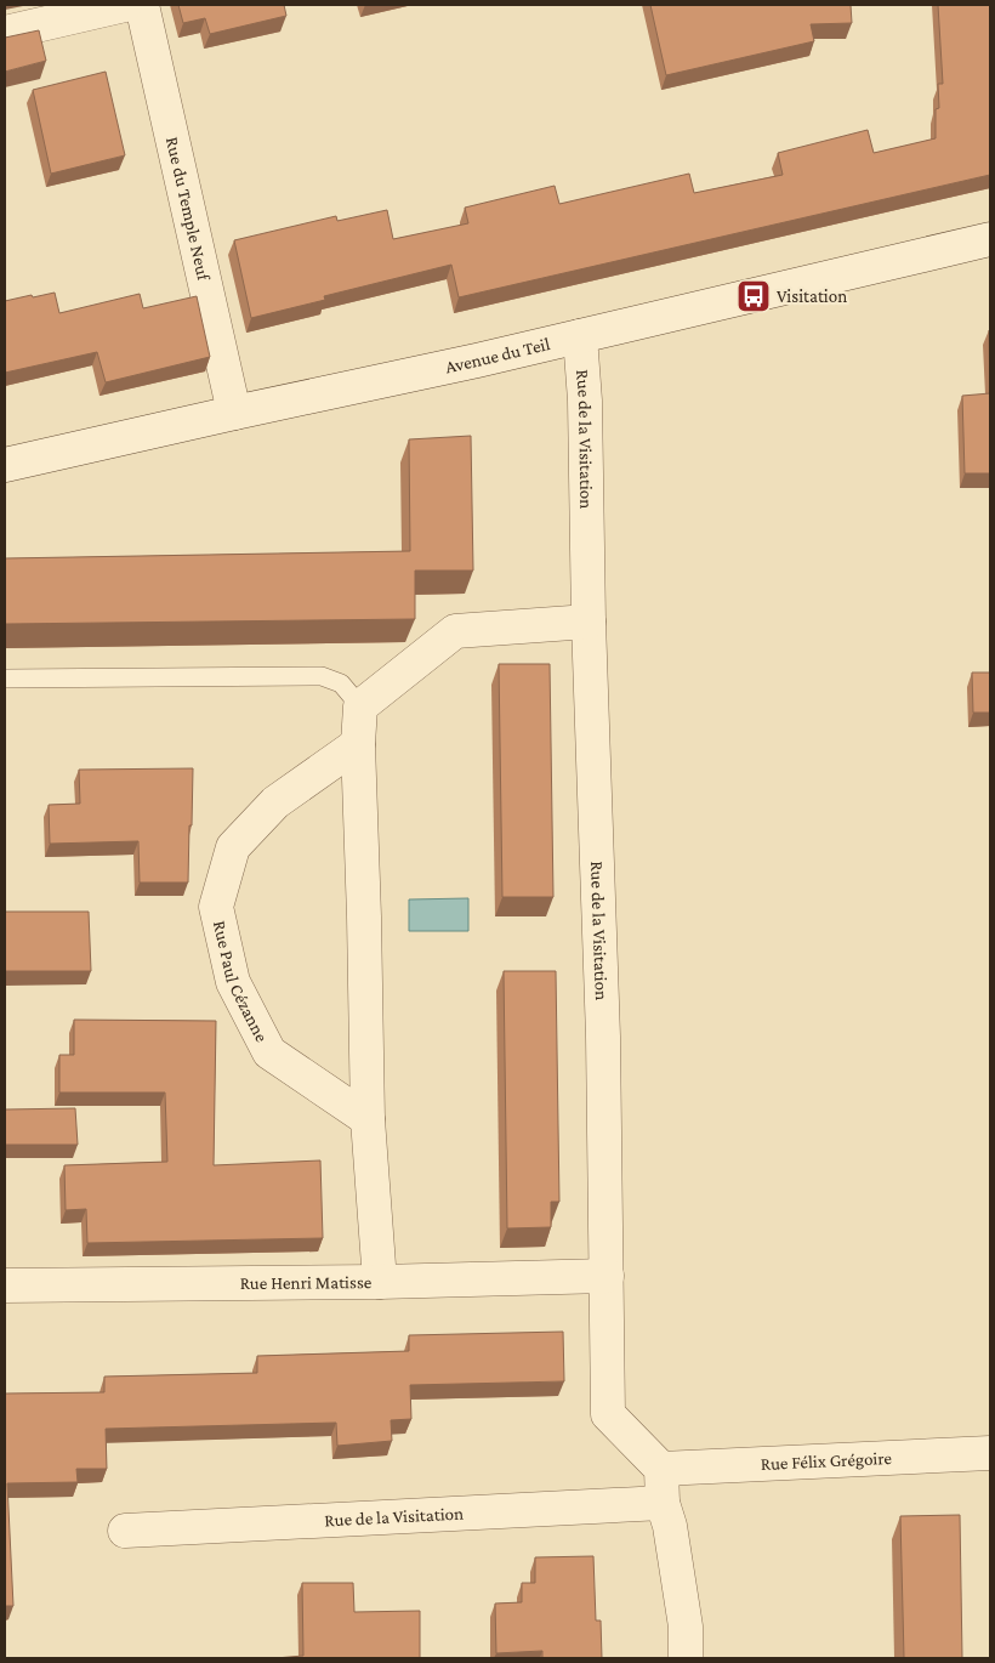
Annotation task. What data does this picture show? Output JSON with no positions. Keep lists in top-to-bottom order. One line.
{"streets":{"street":["Rue du Temple Neuf","Avenue du Teil","Rue de la Visitation","Rue Paul Cézanne","Rue Henri Matisse","Rue Félix Grégoire"]},"crossings":[["Rue du Temple Neuf","Avenue du Teil"],["Avenue du Teil","Rue de la Visitation"],["Rue de la Visitation","Rue Henri Matisse"],["Rue de la Visitation","Rue Félix Grégoire"]],"places":{"bus stop":["Visitation"]}}
